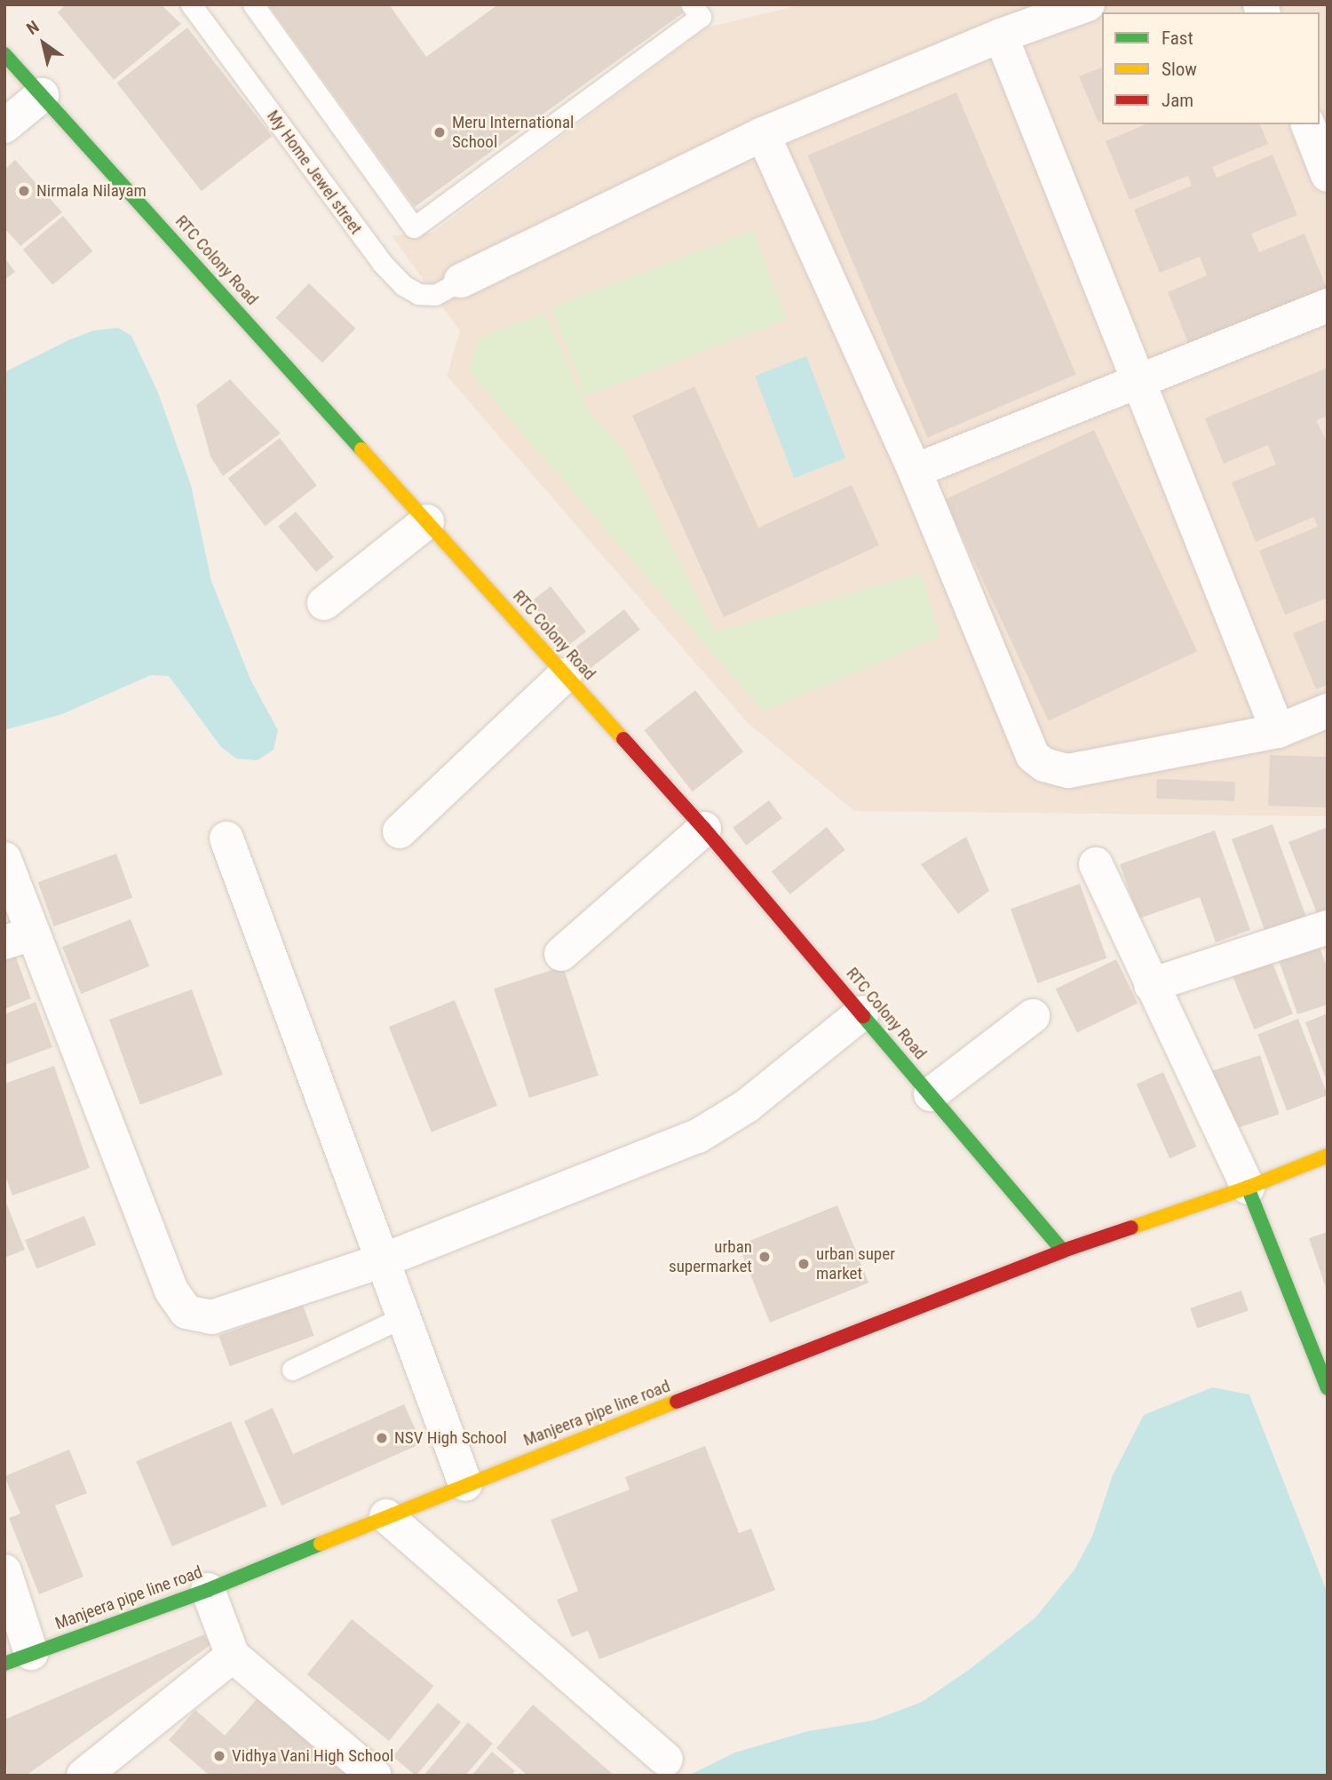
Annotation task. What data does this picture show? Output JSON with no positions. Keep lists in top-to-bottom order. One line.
{"streets":{"street":["RTC Colony Road","Manjeera pipe line road"],"lane":["My Home Jewel street"]},"crossings":[["RTC Colony Road","Manjeera pipe line road"]],"places":["Meru International School","Nirmala Nilayam","urban supermarket","urban super market","NSV High School","Vidhya Vani High School"],"legend":["Fast","Slow","Jam"],"north":"top left"}
